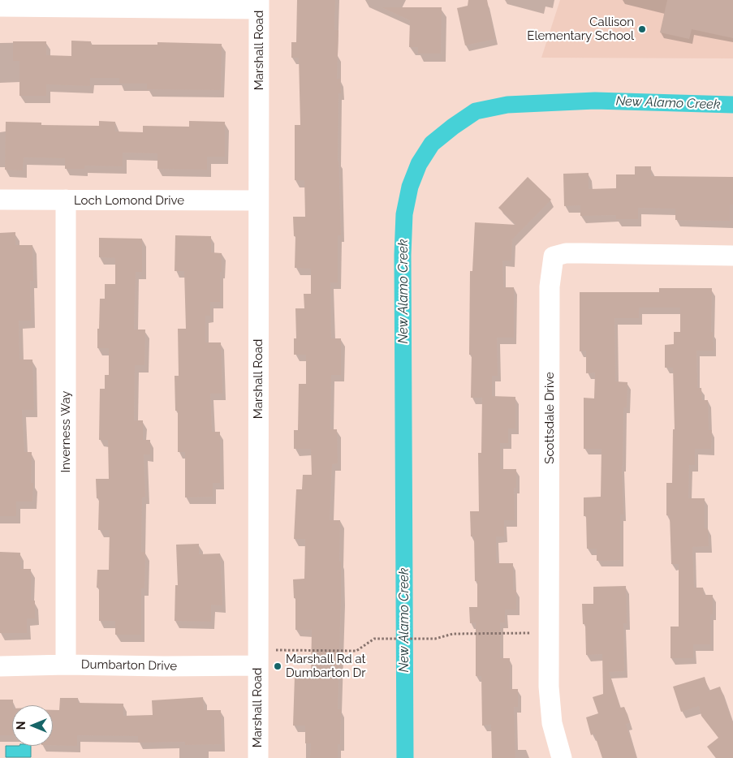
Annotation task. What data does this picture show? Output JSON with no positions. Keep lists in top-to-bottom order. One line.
{"streets":{"street":["Marshall Road","Loch Lomond Drive","Scottsdale Drive","Inverness Way","Dumbarton Drive"]},"crossings":[["Marshall Road","Loch Lomond Drive"],["Marshall Road","Dumbarton Drive"],["Loch Lomond Drive","Inverness Way"],["Inverness Way","Dumbarton Drive"]],"water":["New Alamo Creek"],"places":["Callison Elementary School","Marshall Rd at Dumbarton Dr"],"north":"left"}
